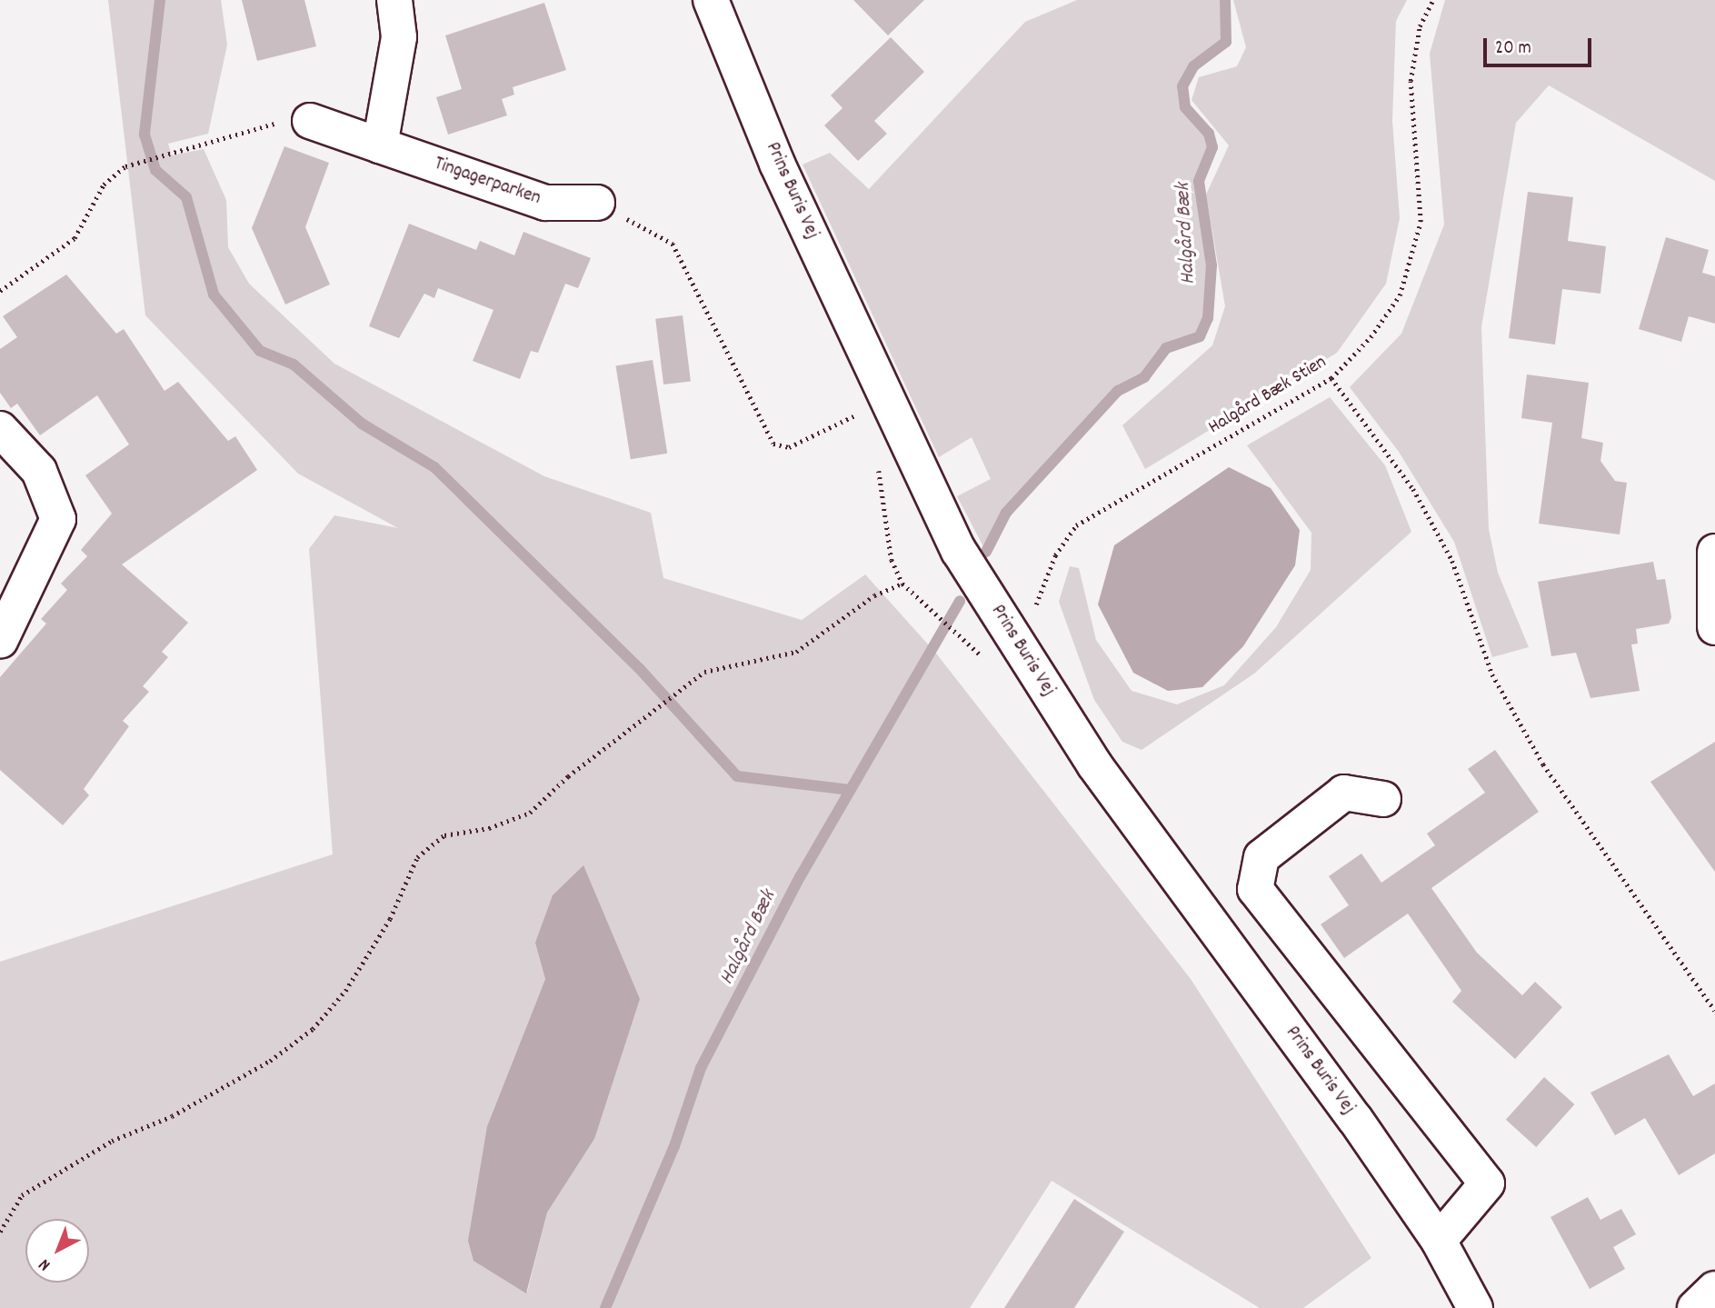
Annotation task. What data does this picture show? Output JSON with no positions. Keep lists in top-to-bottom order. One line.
{"streets":{"street":["Tingagerparken","Prins Buris Vej"],"path":["Halgård Bæk Stien"]},"crossings":[["Prins Buris Vej","Halgård Bæk Stien"]],"water":["Halgård Bæk"],"scale_bar":"20 m","north":"bottom left"}
